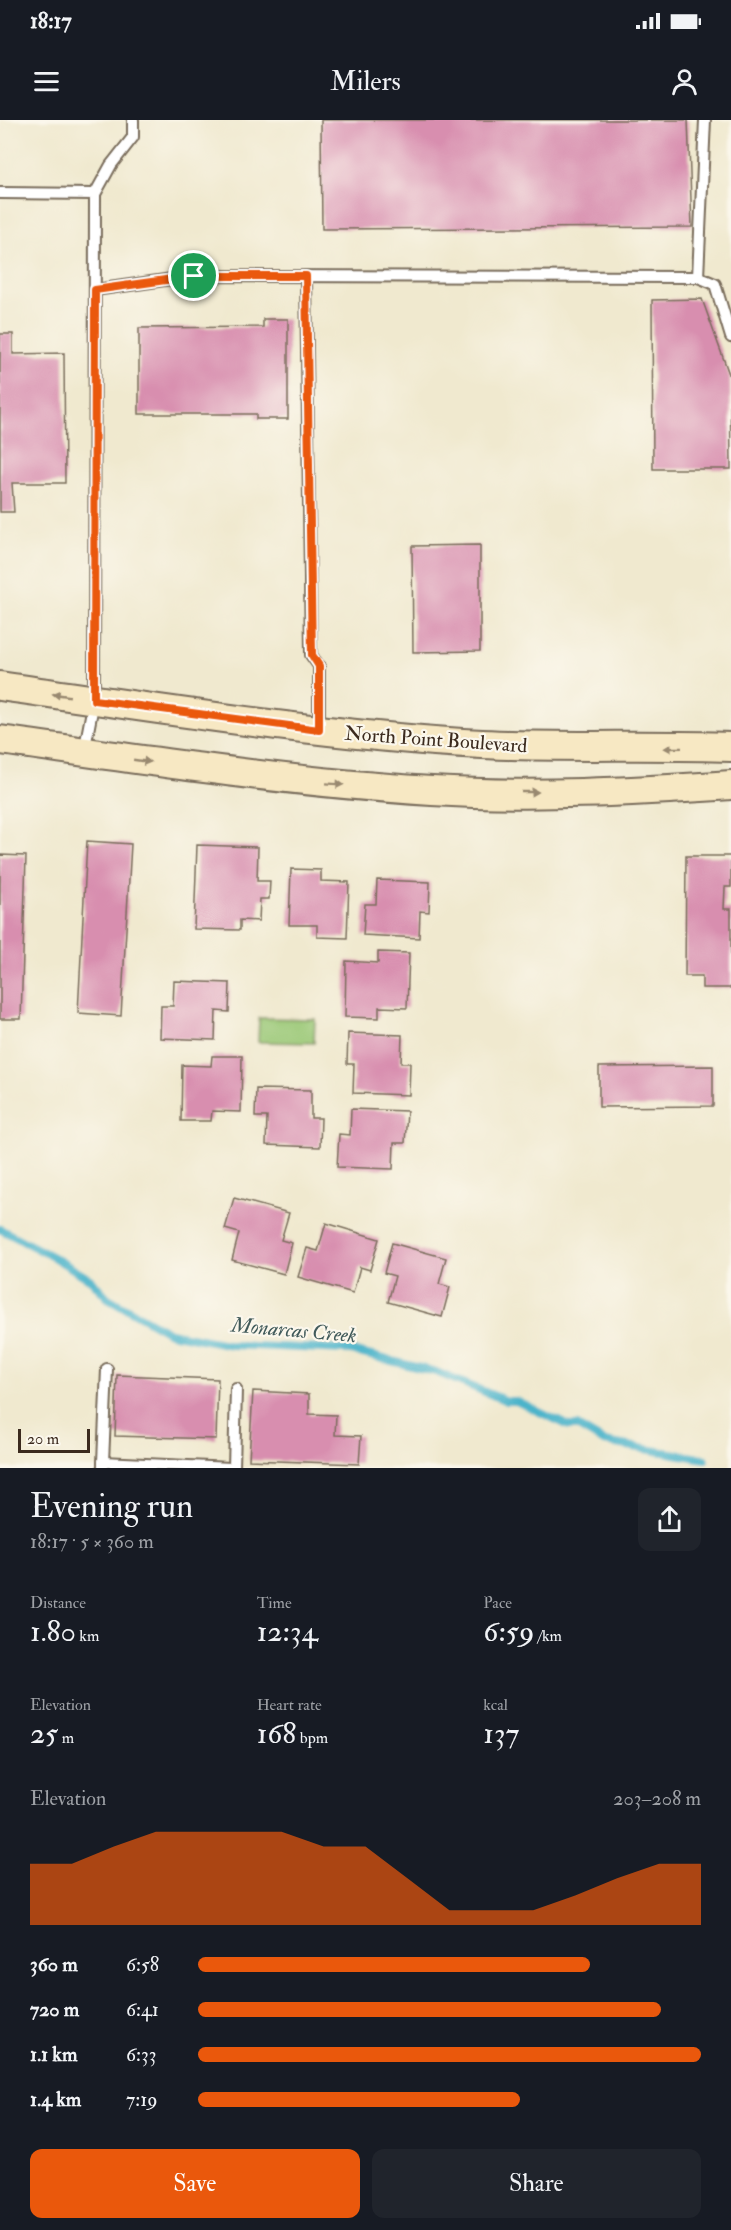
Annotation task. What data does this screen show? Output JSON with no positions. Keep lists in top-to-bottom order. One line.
{"streets":{"main road":["North Point Boulevard"]},"water":["Monarcas Creek"],"scale_bar":"20 m","page":{"status":"18:17","header":"Milers","scale":"20 m","heading":["Evening run","18:17 · 5 × 360 m"],"stats":[["Distance","1.80 km"],["Time","12:34"],["Pace","6:59 /km"],["Elevation","25 m"],["Heart rate","168 bpm"],["kcal","137"]],"chart":["Elevation","203–208 m"],"list":[{"name":"360 m","note":"6:58"},{"name":"720 m","note":"6:41"},{"name":"1.1 km","note":"6:33"},{"name":"1.4 km","note":"7:19"}],"buttons":["Save","Share"]}}
